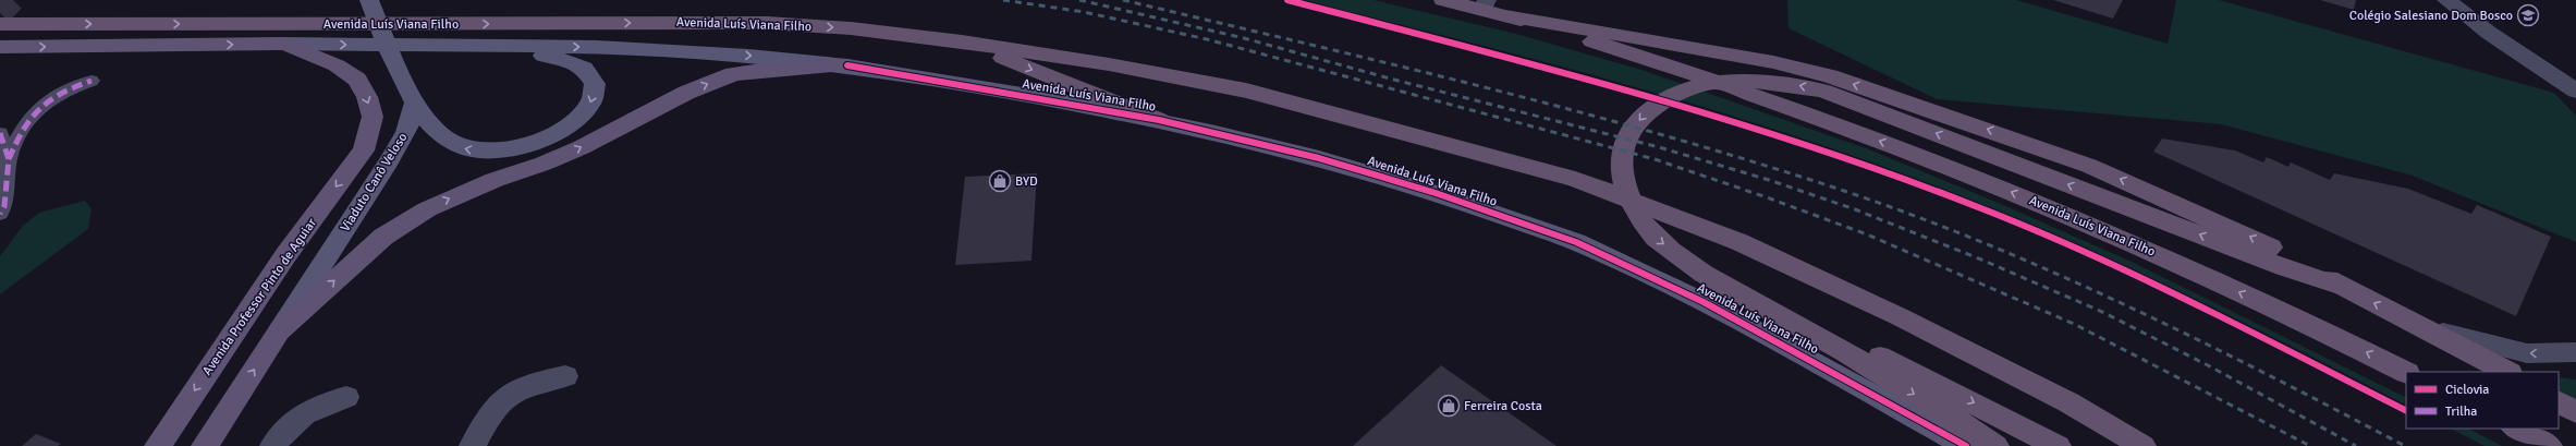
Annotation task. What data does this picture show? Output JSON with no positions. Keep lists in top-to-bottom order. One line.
{"streets":{"highway":["Avenida Luís Viana Filho"],"main road":["Viaduto Canô Veloso","Avenida Professor Pinto de Aguiar"]},"crossings":[["Avenida Luís Viana Filho","Avenida Professor Pinto de Aguiar"]],"one_way":["Avenida Professor Pinto de Aguiar"],"places":{"school or university":["Colégio Salesiano Dom Bosco"],"shop":["BYD","Ferreira Costa"]},"legend":["Ciclovia","Trilha"]}
